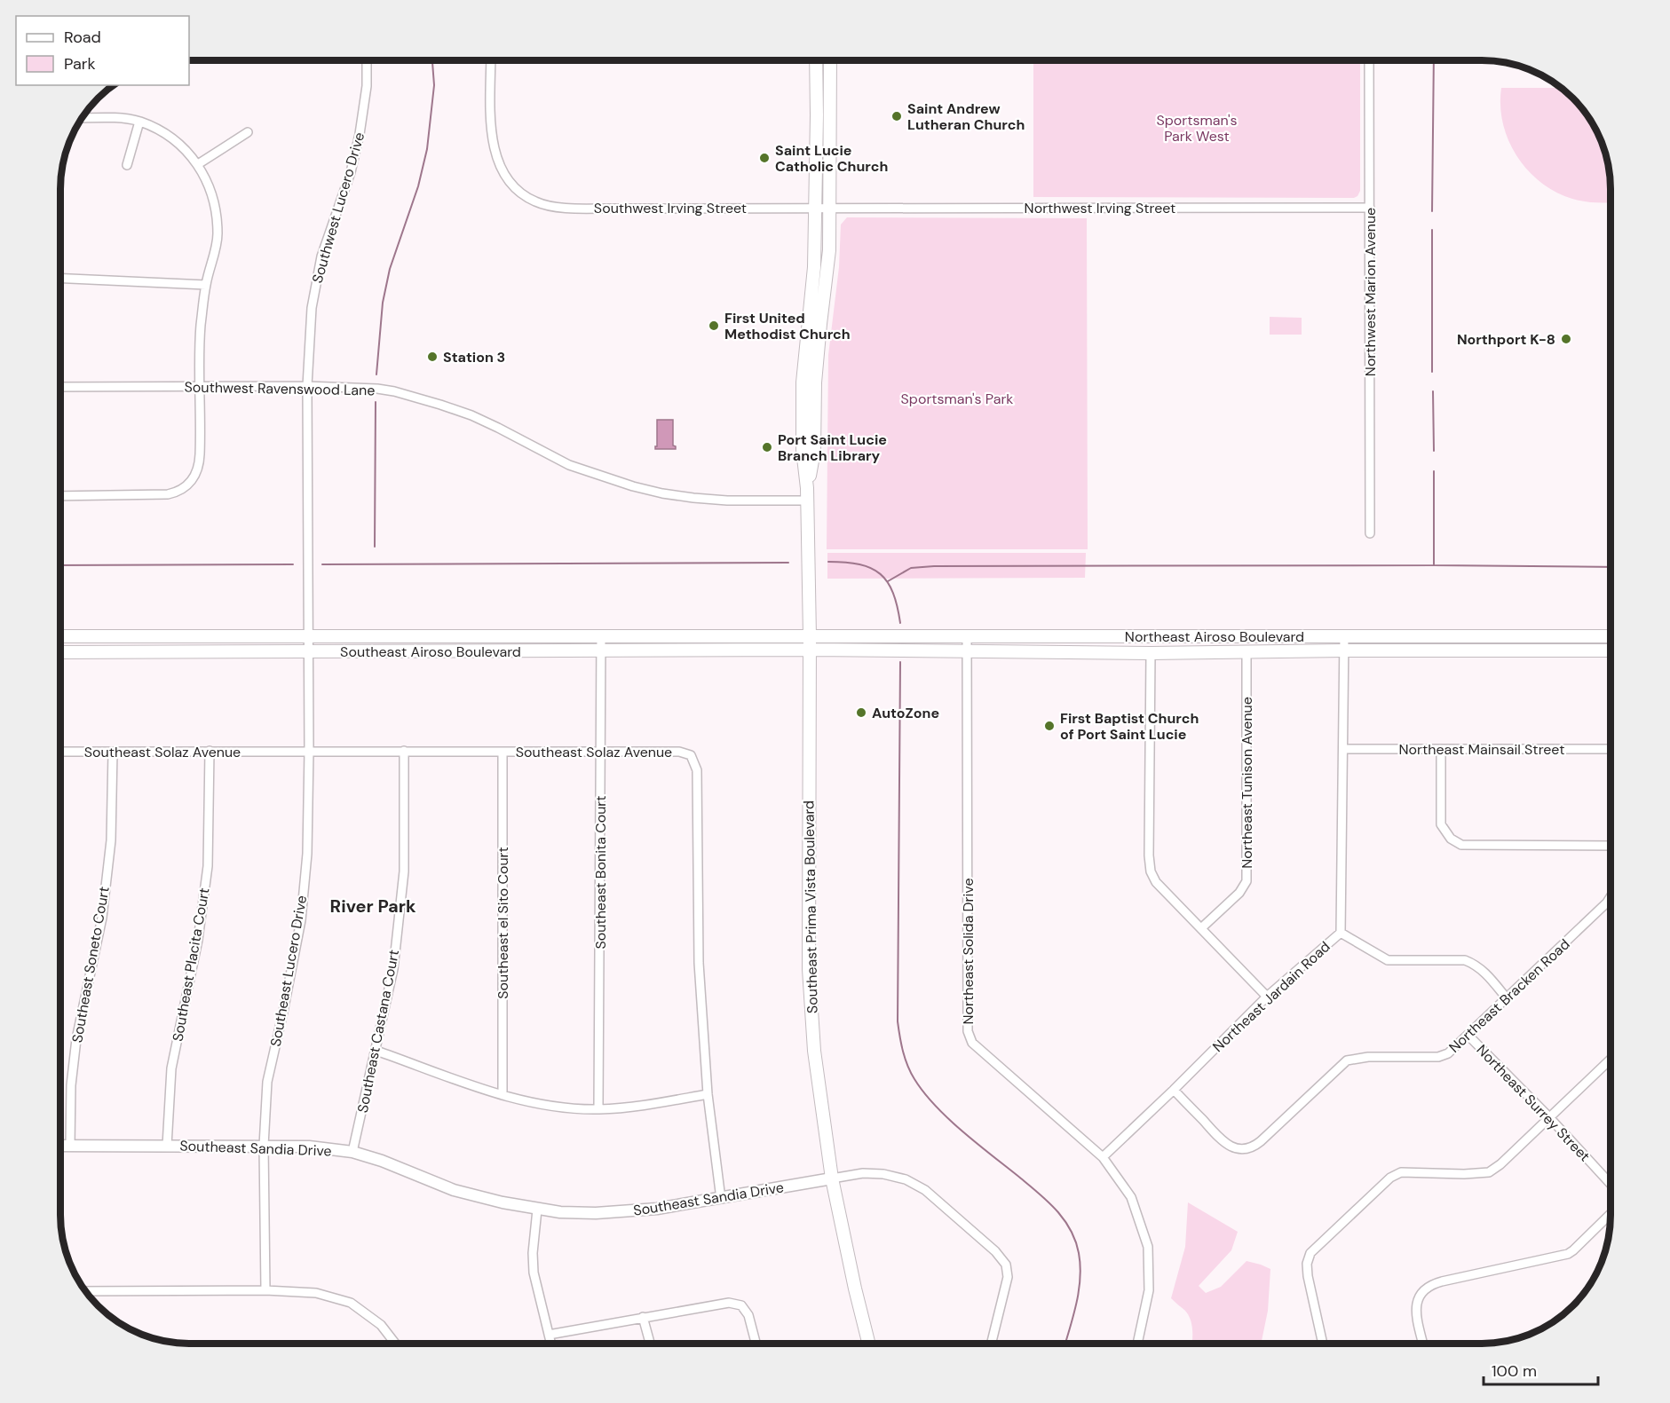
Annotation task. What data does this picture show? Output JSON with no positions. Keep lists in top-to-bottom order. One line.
{"streets":{"main road":["Northeast Airoso Boulevard","Southeast Airoso Boulevard","Southeast Prima Vista Boulevard"],"street":["Southwest Lucero Drive","Southwest Irving Street","Northwest Irving Street","Northwest Marion Avenue","Southwest Ravenswood Lane","Northeast Mainsail Street","Southeast Solaz Avenue","Northeast Tunison Avenue","Southeast Bonita Court","Southeast el Sito Court","Northeast Solida Drive","Southeast Soneto Court","Southeast Placita Court","Southeast Lucero Drive","Northeast Bracken Road","Northeast Jardain Road","Southeast Castana Court","Northeast Surrey Street","Southeast Sandia Drive"]},"crossings":[["Southwest Lucero Drive","Southwest Ravenswood Lane"],["Southwest Lucero Drive","Southeast Airoso Boulevard"],["Southwest Lucero Drive","Southeast Lucero Drive"],["Southwest Irving Street","Northwest Irving Street"],["Northwest Irving Street","Northwest Marion Avenue"],["Southwest Ravenswood Lane","Southeast Prima Vista Boulevard"],["Northeast Airoso Boulevard","Southeast Airoso Boulevard"],["Northeast Airoso Boulevard","Northeast Tunison Avenue"],["Northeast Airoso Boulevard","Southeast Prima Vista Boulevard"],["Northeast Airoso Boulevard","Northeast Solida Drive"],["Northeast Airoso Boulevard","Northeast Jardain Road"],["Southeast Airoso Boulevard","Southeast Bonita Court"],["Southeast Airoso Boulevard","Southeast Prima Vista Boulevard"],["Southeast Airoso Boulevard","Southeast Lucero Drive"],["Northeast Mainsail Street","Northeast Jardain Road"],["Southeast Solaz Avenue","Southeast Bonita Court"],["Southeast Solaz Avenue","Southeast el Sito Court"],["Southeast Solaz Avenue","Southeast Soneto Court"],["Southeast Solaz Avenue","Southeast Placita Court"],["Southeast Solaz Avenue","Southeast Lucero Drive"],["Southeast Solaz Avenue","Southeast Castana Court"],["Southeast Solaz Avenue","Southeast Sandia Drive"],["Southeast Prima Vista Boulevard","Southeast Sandia Drive"],["Northeast Solida Drive","Northeast Jardain Road"],["Southeast Soneto Court","Southeast Sandia Drive"],["Southeast Placita Court","Southeast Sandia Drive"],["Southeast Lucero Drive","Southeast Sandia Drive"],["Northeast Bracken Road","Northeast Jardain Road"],["Northeast Bracken Road","Northeast Surrey Street"],["Southeast Castana Court","Southeast Sandia Drive"]],"districts":["River Park"],"parks":["Sportsman's Park West","Sportsman's Park"],"places":["Saint Andrew Lutheran Church","Saint Lucie Catholic Church","First United Methodist Church","Northport K-8","Station 3","Port Saint Lucie Branch Library","AutoZone","First Baptist Church of Port Saint Lucie"],"legend":["Road","Park"],"scale_bar":"100 m"}
